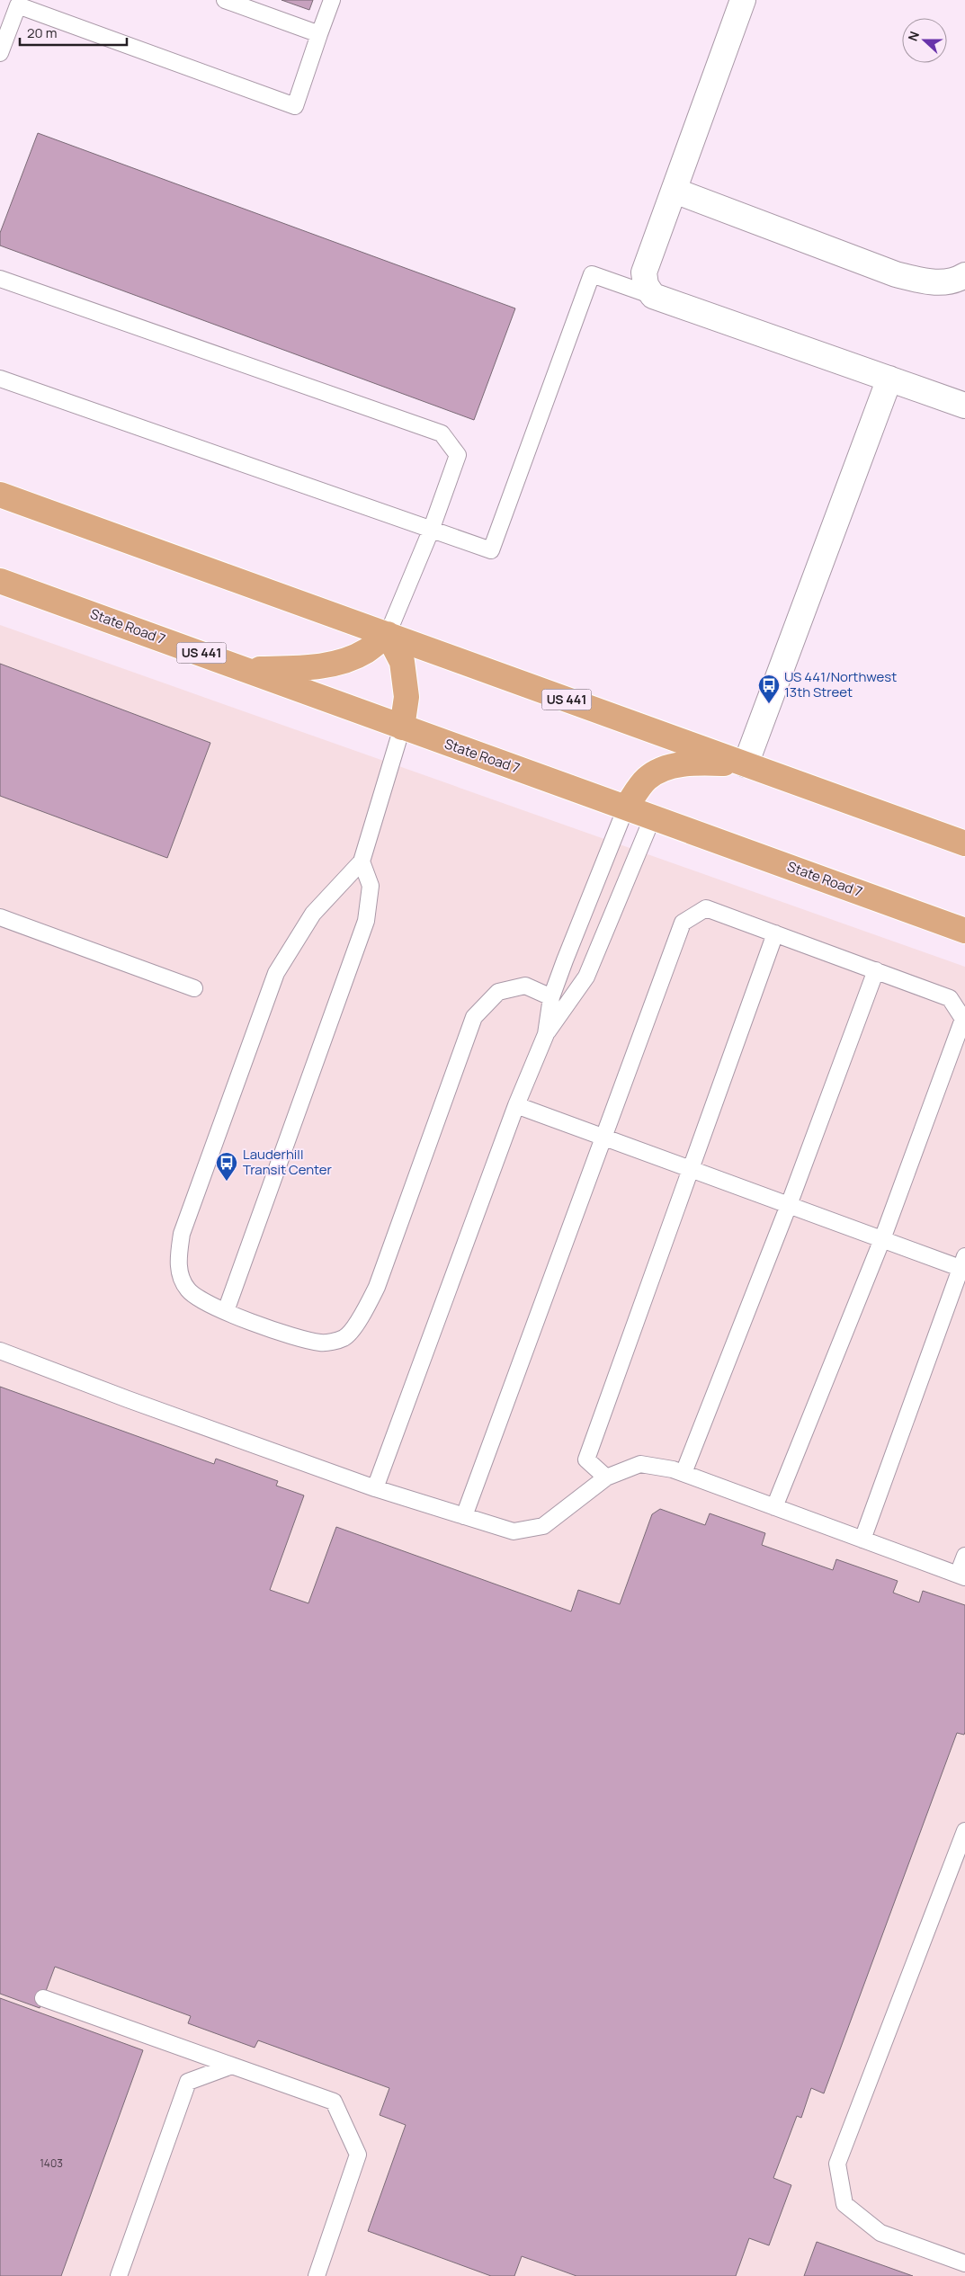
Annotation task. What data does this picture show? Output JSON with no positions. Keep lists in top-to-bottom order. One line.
{"streets":{"main road":["State Road 7","US 441"]},"places":{"bus stop":["US 441/Northwest 13th Street","Lauderhill Transit Center"]},"house_numbers":["1403"],"scale_bar":"20 m","north":"left"}
